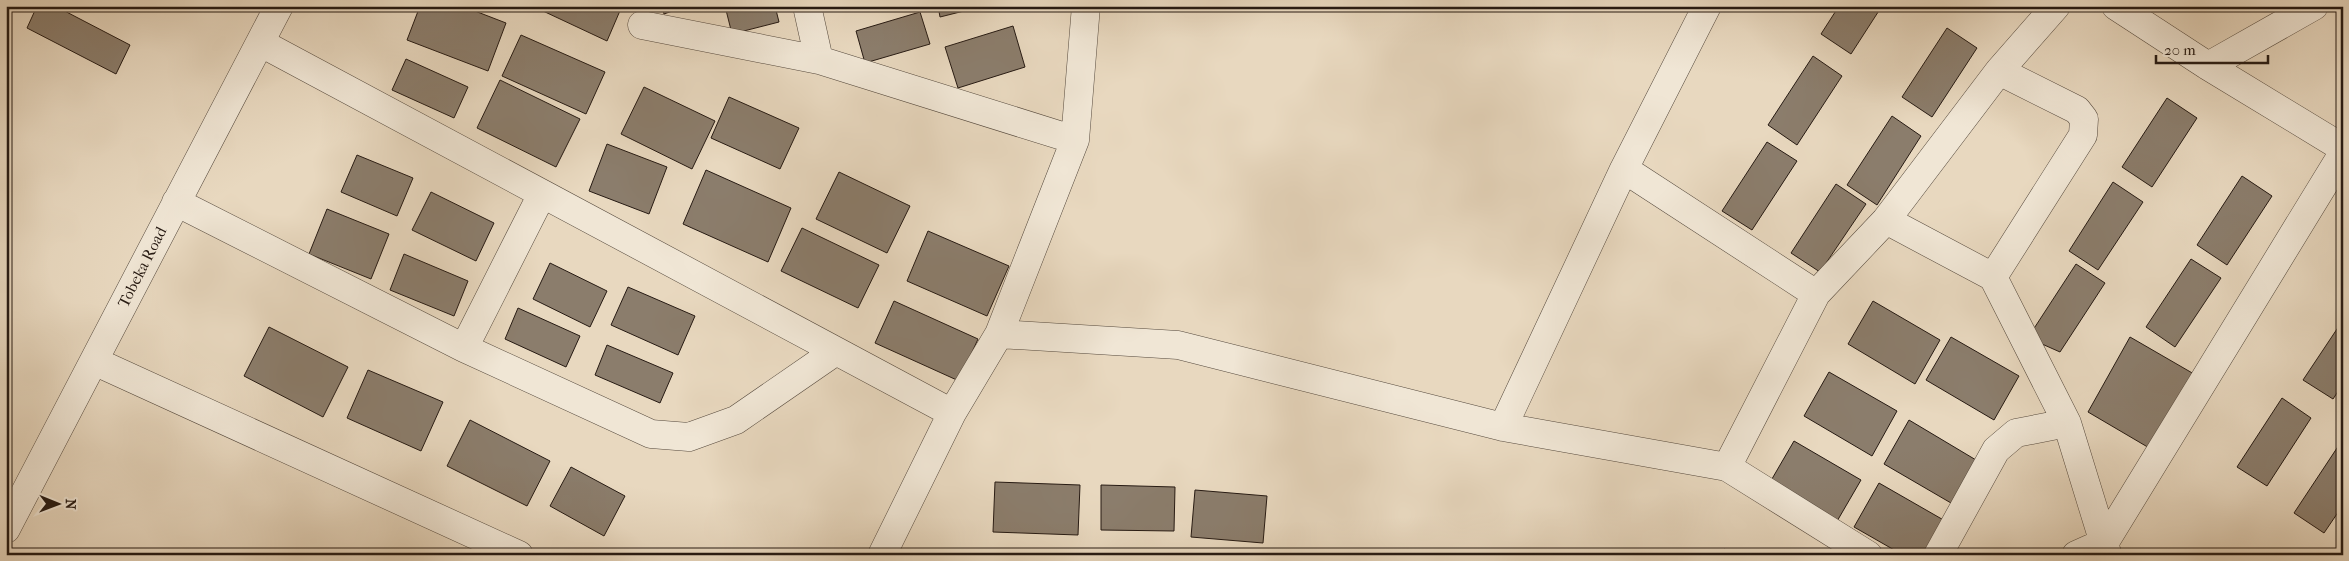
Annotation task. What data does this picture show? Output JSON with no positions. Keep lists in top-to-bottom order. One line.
{"streets":{"street":["Tobeka Road"]},"scale_bar":"20 m","north":"right"}
